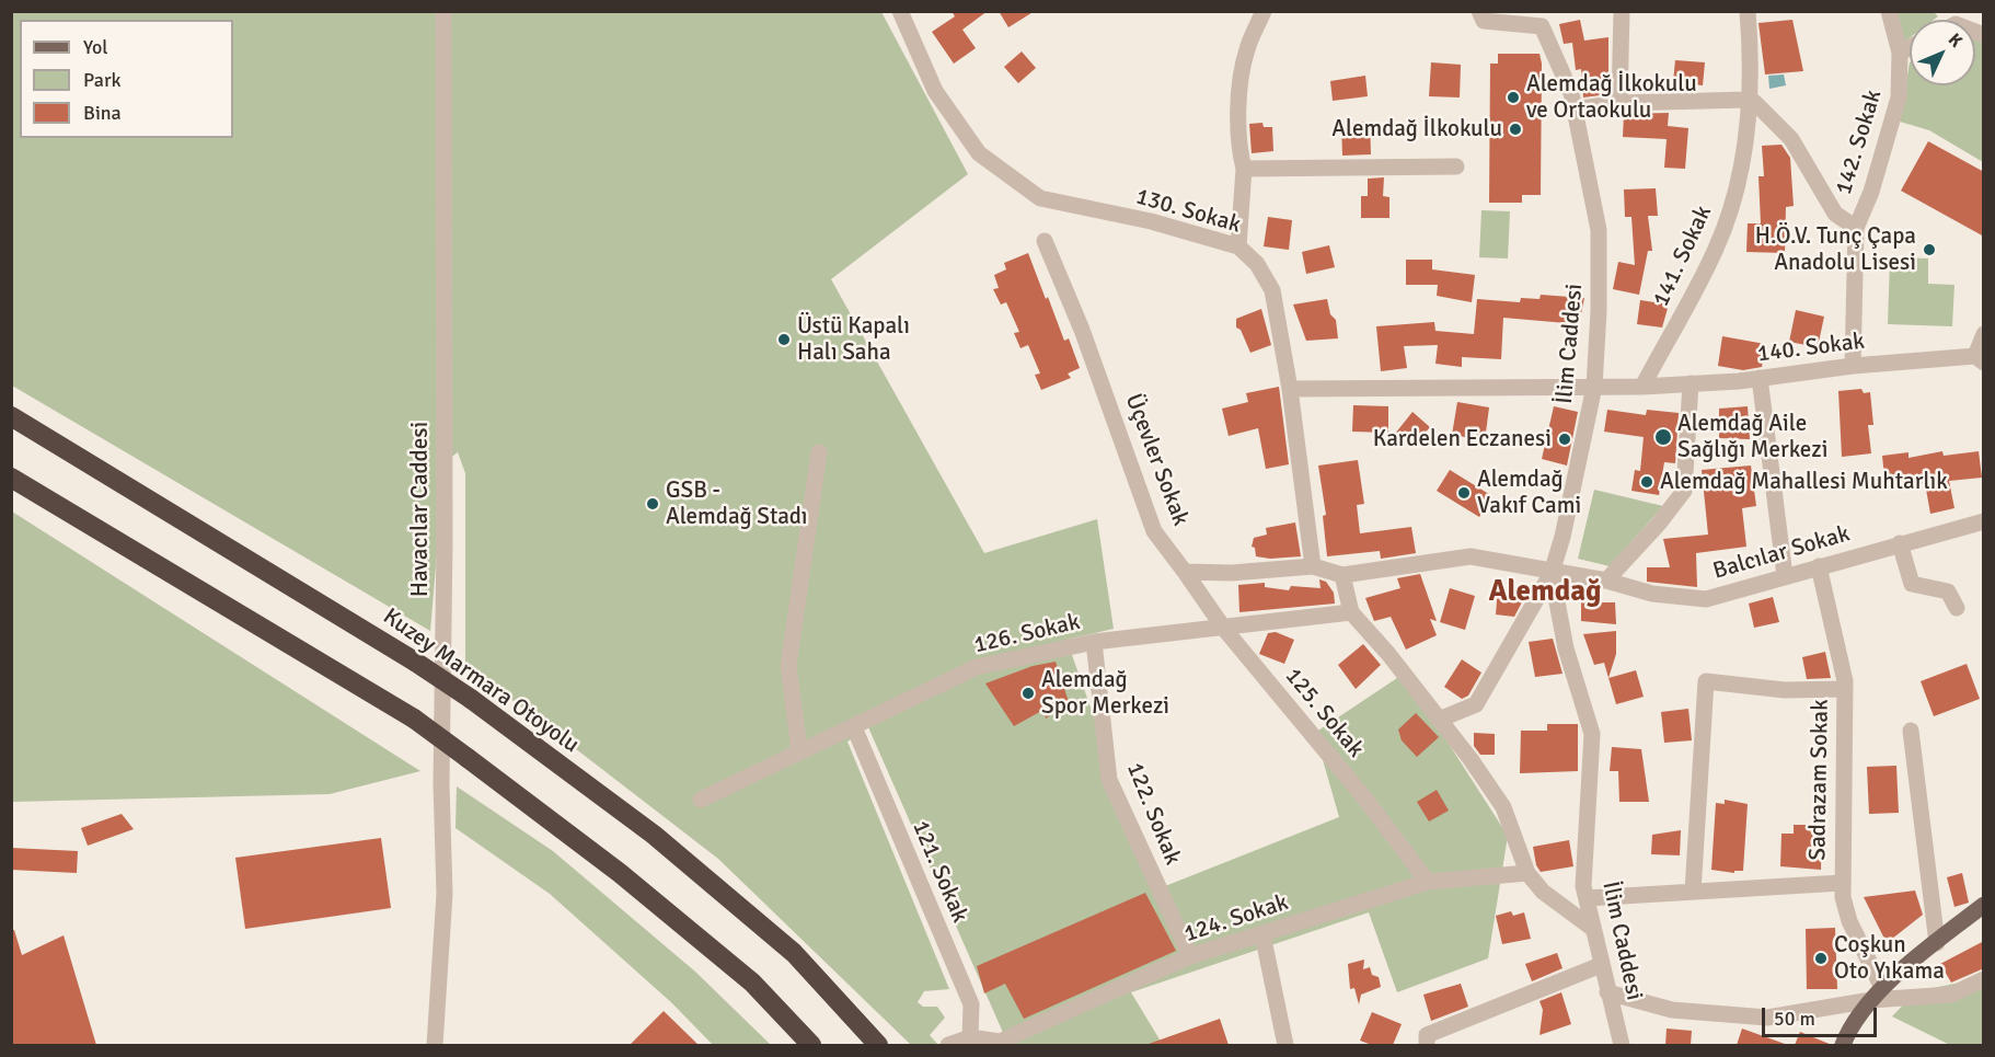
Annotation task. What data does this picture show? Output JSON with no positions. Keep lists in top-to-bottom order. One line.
{"streets":{"highway":["Kuzey Marmara Otoyolu"],"street":["142. Sokak","130. Sokak","141. Sokak","İlim Caddesi","140. Sokak","Üçevler Sokak","Havacılar Caddesi","Balcılar Sokak","126. Sokak","125. Sokak","Sadrazam Sokak","122. Sokak","121. Sokak","124. Sokak"]},"crossings":[["142. Sokak","140. Sokak"],["141. Sokak","140. Sokak"],["İlim Caddesi","Balcılar Sokak"],["Üçevler Sokak","125. Sokak"],["Balcılar Sokak","Sadrazam Sokak"],["126. Sokak","125. Sokak"],["126. Sokak","122. Sokak"],["126. Sokak","121. Sokak"],["125. Sokak","124. Sokak"],["122. Sokak","124. Sokak"],["121. Sokak","124. Sokak"]],"districts":["Alemdağ"],"places":["Alemdağ İlkokulu ve Ortaokulu","Alemdağ İlkokulu","H.Ö.V. Tunç Çapa Anadolu Lisesi","Üstü Kapalı Halı Saha","Alemdağ Aile Sağlığı Merkezi","Kardelen Eczanesi","Alemdağ Mahallesi Muhtarlık","Alemdağ Vakıf Cami","GSB - Alemdağ Stadı","Alemdağ Spor Merkezi","Coşkun Oto Yıkama"],"legend":["Yol","Park","Bina"],"scale_bar":"50 m","north":"top right"}
